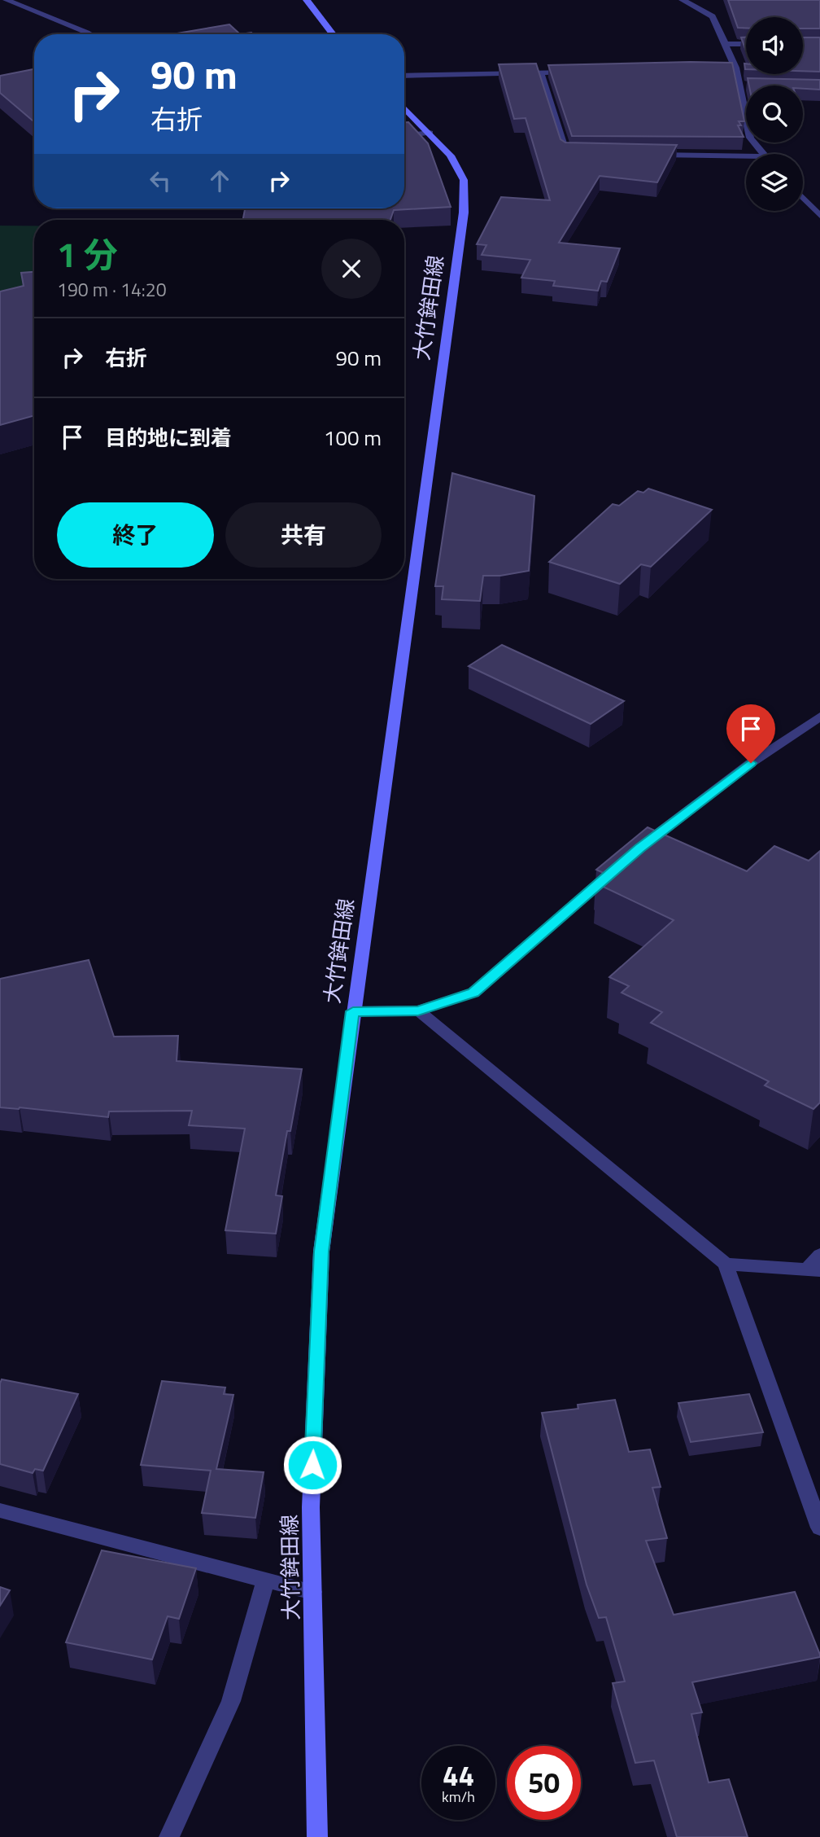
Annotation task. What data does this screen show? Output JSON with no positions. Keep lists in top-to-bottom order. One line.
{"streets":{"main road":["大竹鉾田線"]},"page":{"turn":["90 m","右折"],"heading":["1 分","190 m · 14:20"],"list":[{"name":"右折","value":"90 m"},{"name":"目的地に到着","value":"100 m"}],"buttons":["終了","共有"],"speed":"44 km/h","limit":"50"}}
